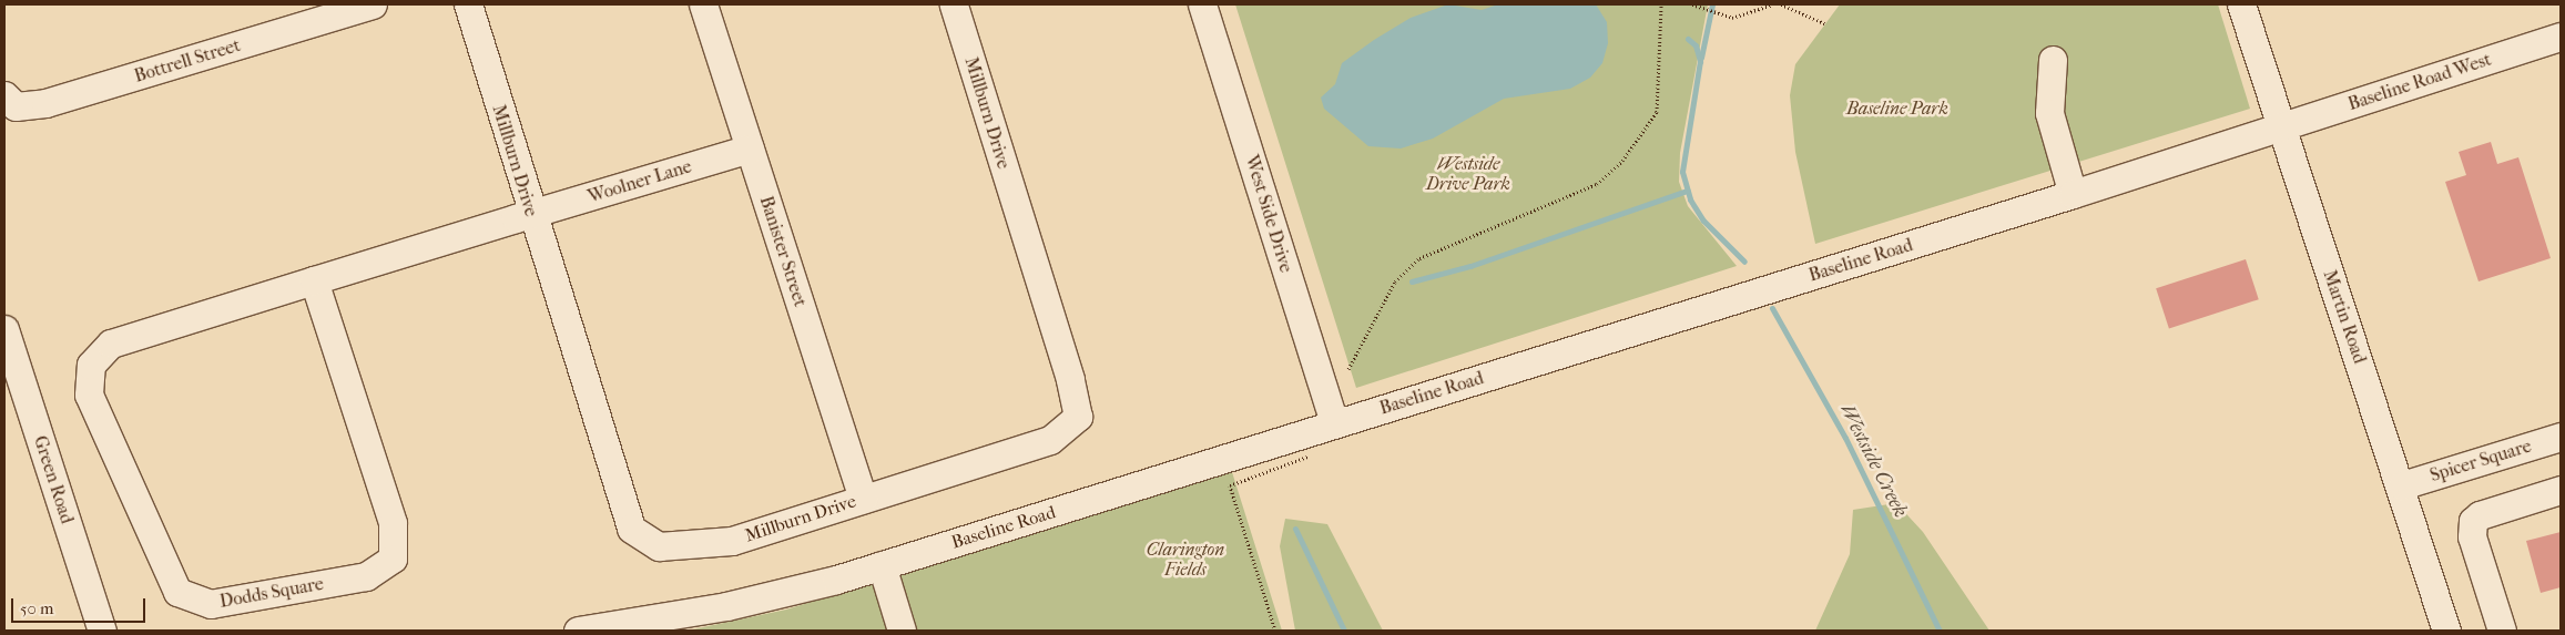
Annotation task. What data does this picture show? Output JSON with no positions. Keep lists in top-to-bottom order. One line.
{"streets":{"street":["Bottrell Street","Baseline Road West","Millburn Drive","Woolner Lane","West Side Drive","Banister Street","Baseline Road","Martin Road","Spicer Square","Green Road","Dodds Square"]},"crossings":[["Baseline Road West","Baseline Road"],["Baseline Road West","Martin Road"],["Millburn Drive","Woolner Lane"],["Millburn Drive","Banister Street"],["Millburn Drive","Dodds Square"],["Woolner Lane","Banister Street"],["Woolner Lane","Dodds Square"],["West Side Drive","Baseline Road"],["Baseline Road","Martin Road"],["Martin Road","Spicer Square"]],"water":["Westside Creek"],"parks":["Baseline Park","Westside Drive Park","Clarington Fields"],"scale_bar":"50 m"}
